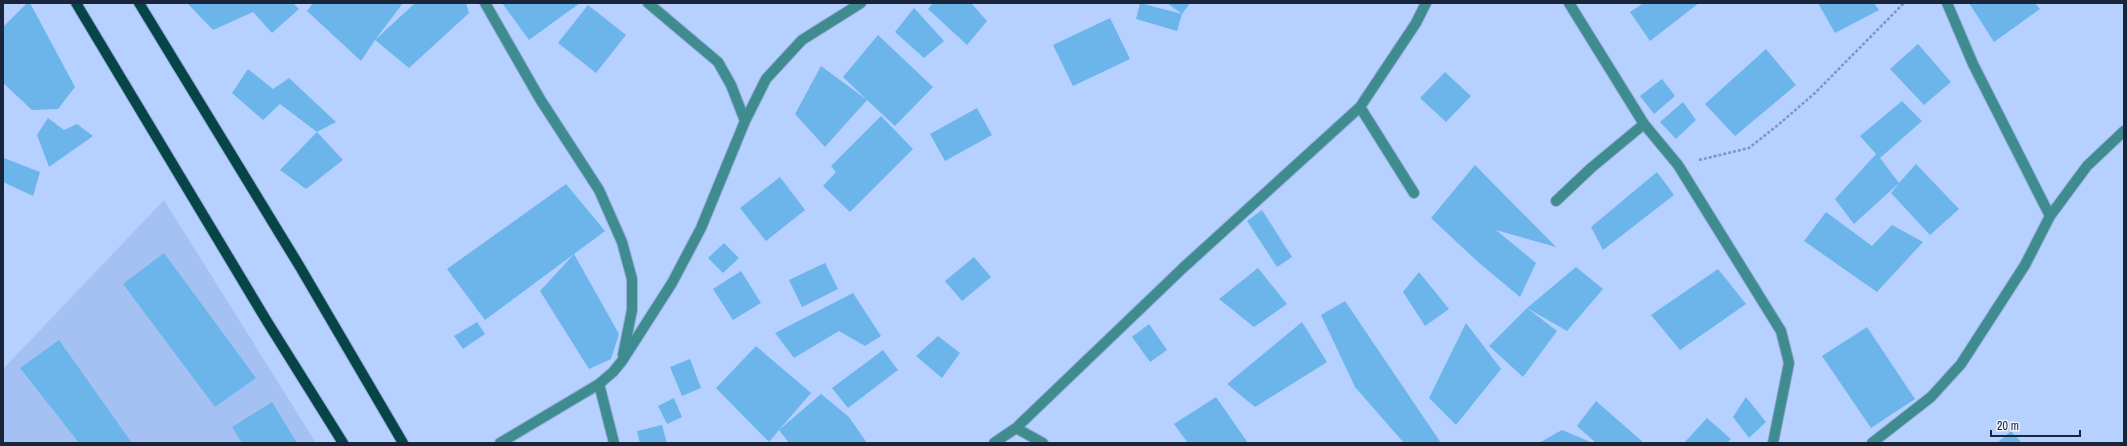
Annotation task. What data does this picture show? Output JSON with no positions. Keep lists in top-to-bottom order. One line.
{"scale_bar":"20 m"}
